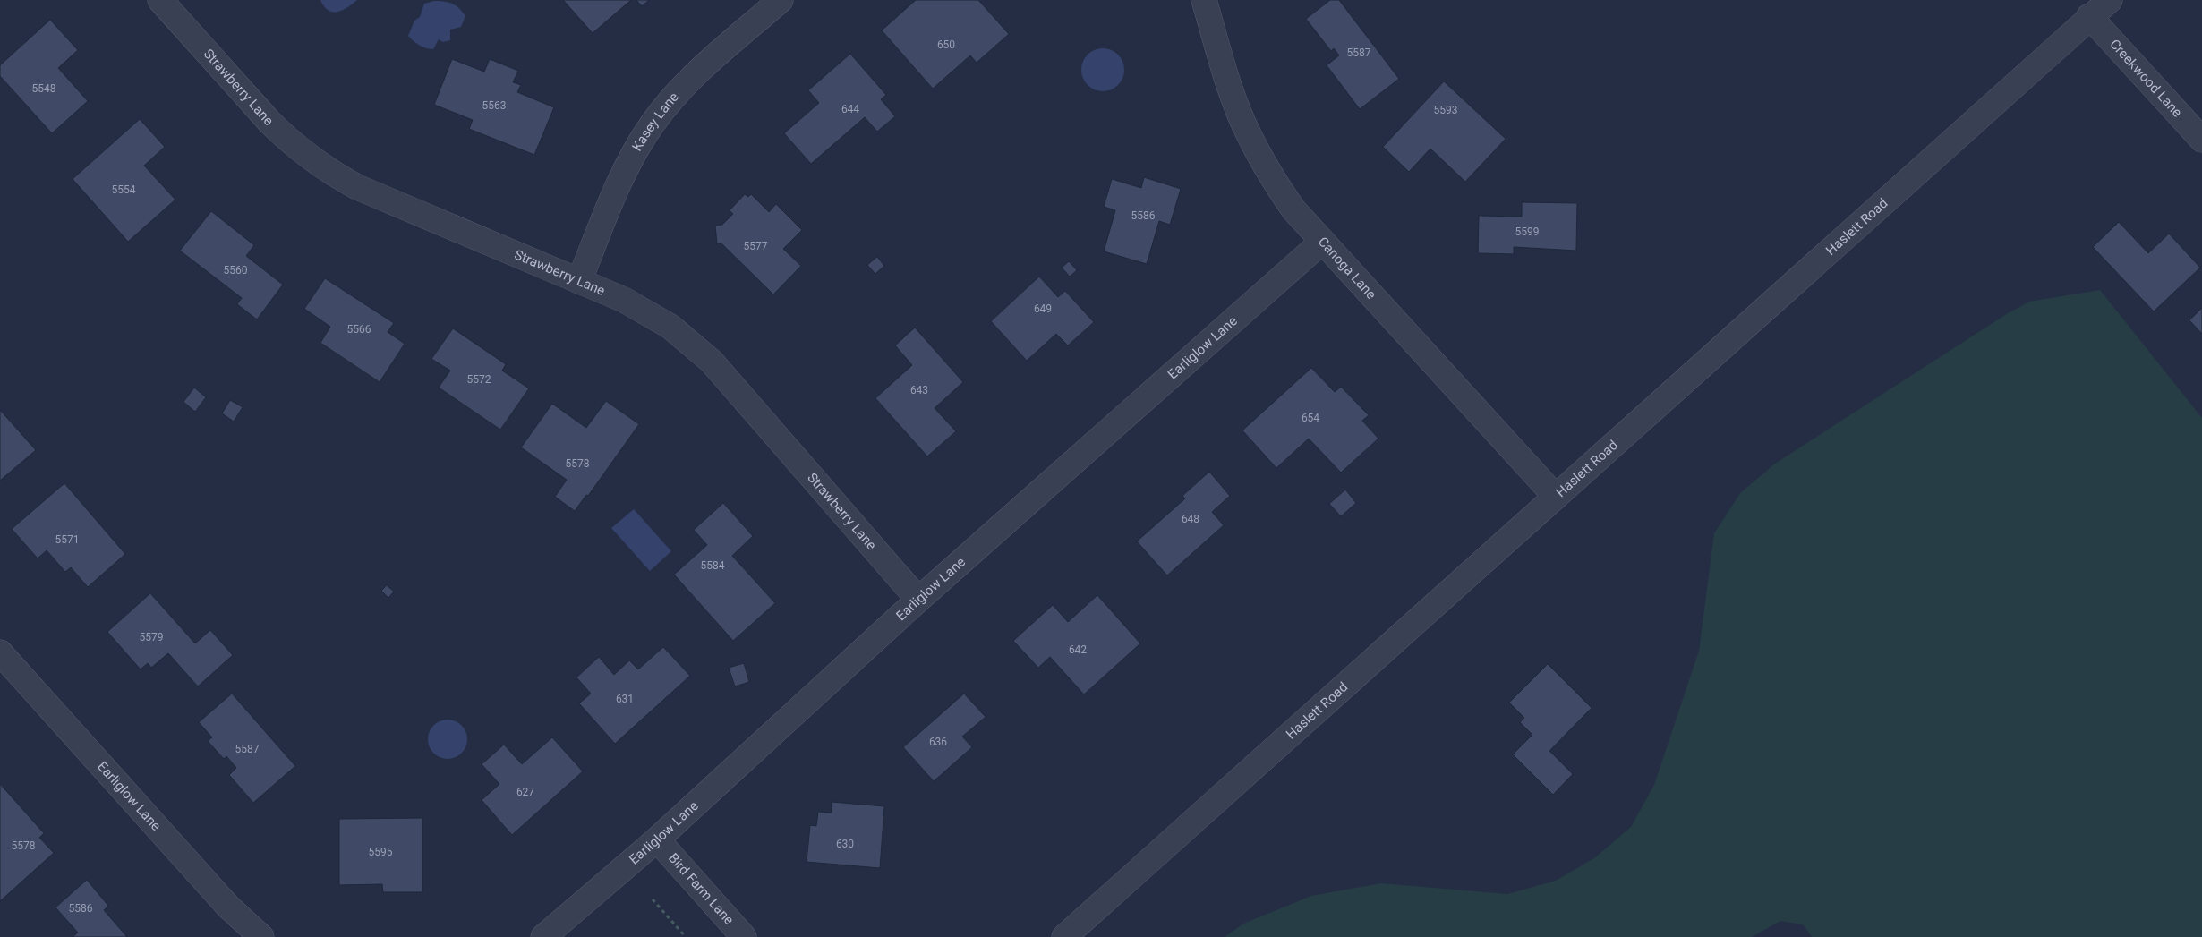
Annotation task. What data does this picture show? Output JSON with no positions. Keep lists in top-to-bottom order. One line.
{"streets":{"street":["Creekwood Lane","Strawberry Lane","Kasey Lane","Haslett Road","Canoga Lane","Earliglow Lane","Bird Farm Lane"]},"crossings":[["Creekwood Lane","Haslett Road"],["Strawberry Lane","Kasey Lane"],["Strawberry Lane","Earliglow Lane"],["Haslett Road","Canoga Lane"],["Canoga Lane","Earliglow Lane"],["Earliglow Lane","Bird Farm Lane"]],"house_numbers":["650","5587","5548","5563","644","5593","5554","5586","5599","5577","5560","649","5566","5572","643","654","5578","648","5571","5584","5579","642","631","636","5587","627","630","5578","5595","5586"]}
